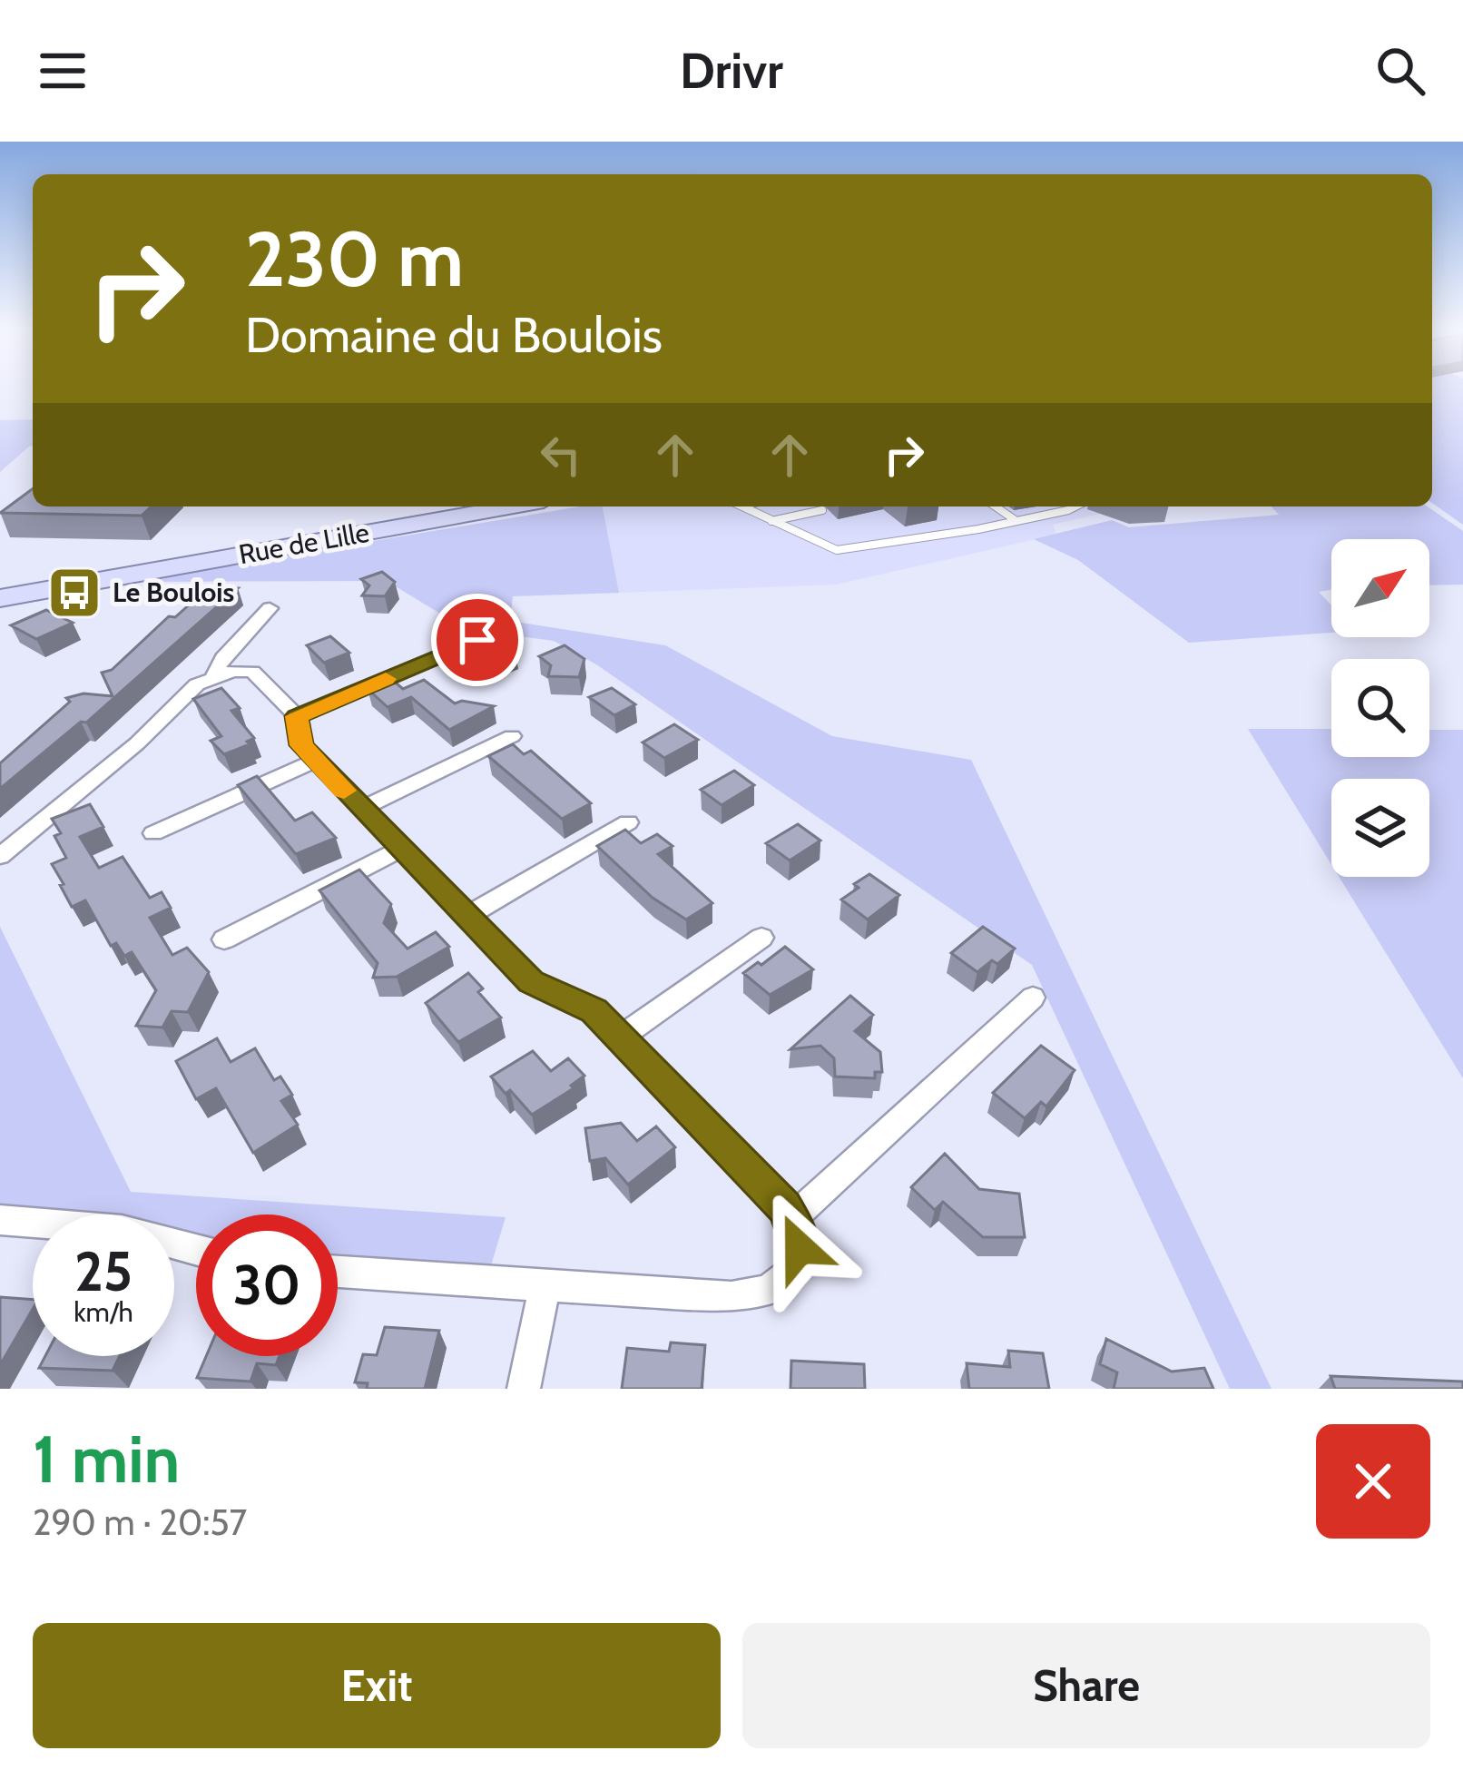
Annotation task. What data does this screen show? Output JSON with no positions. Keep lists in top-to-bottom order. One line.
{"streets":{"main road":["Rue de Lille"]},"places":{"bus stop":["Le Boulois"]},"north":"top right","page":{"header":"Drivr","turn":["230 m","Domaine du Boulois"],"speed":"25 km/h","limit":"30","heading":["1 min","290 m · 20:57"],"buttons":["Exit","Share"]}}
